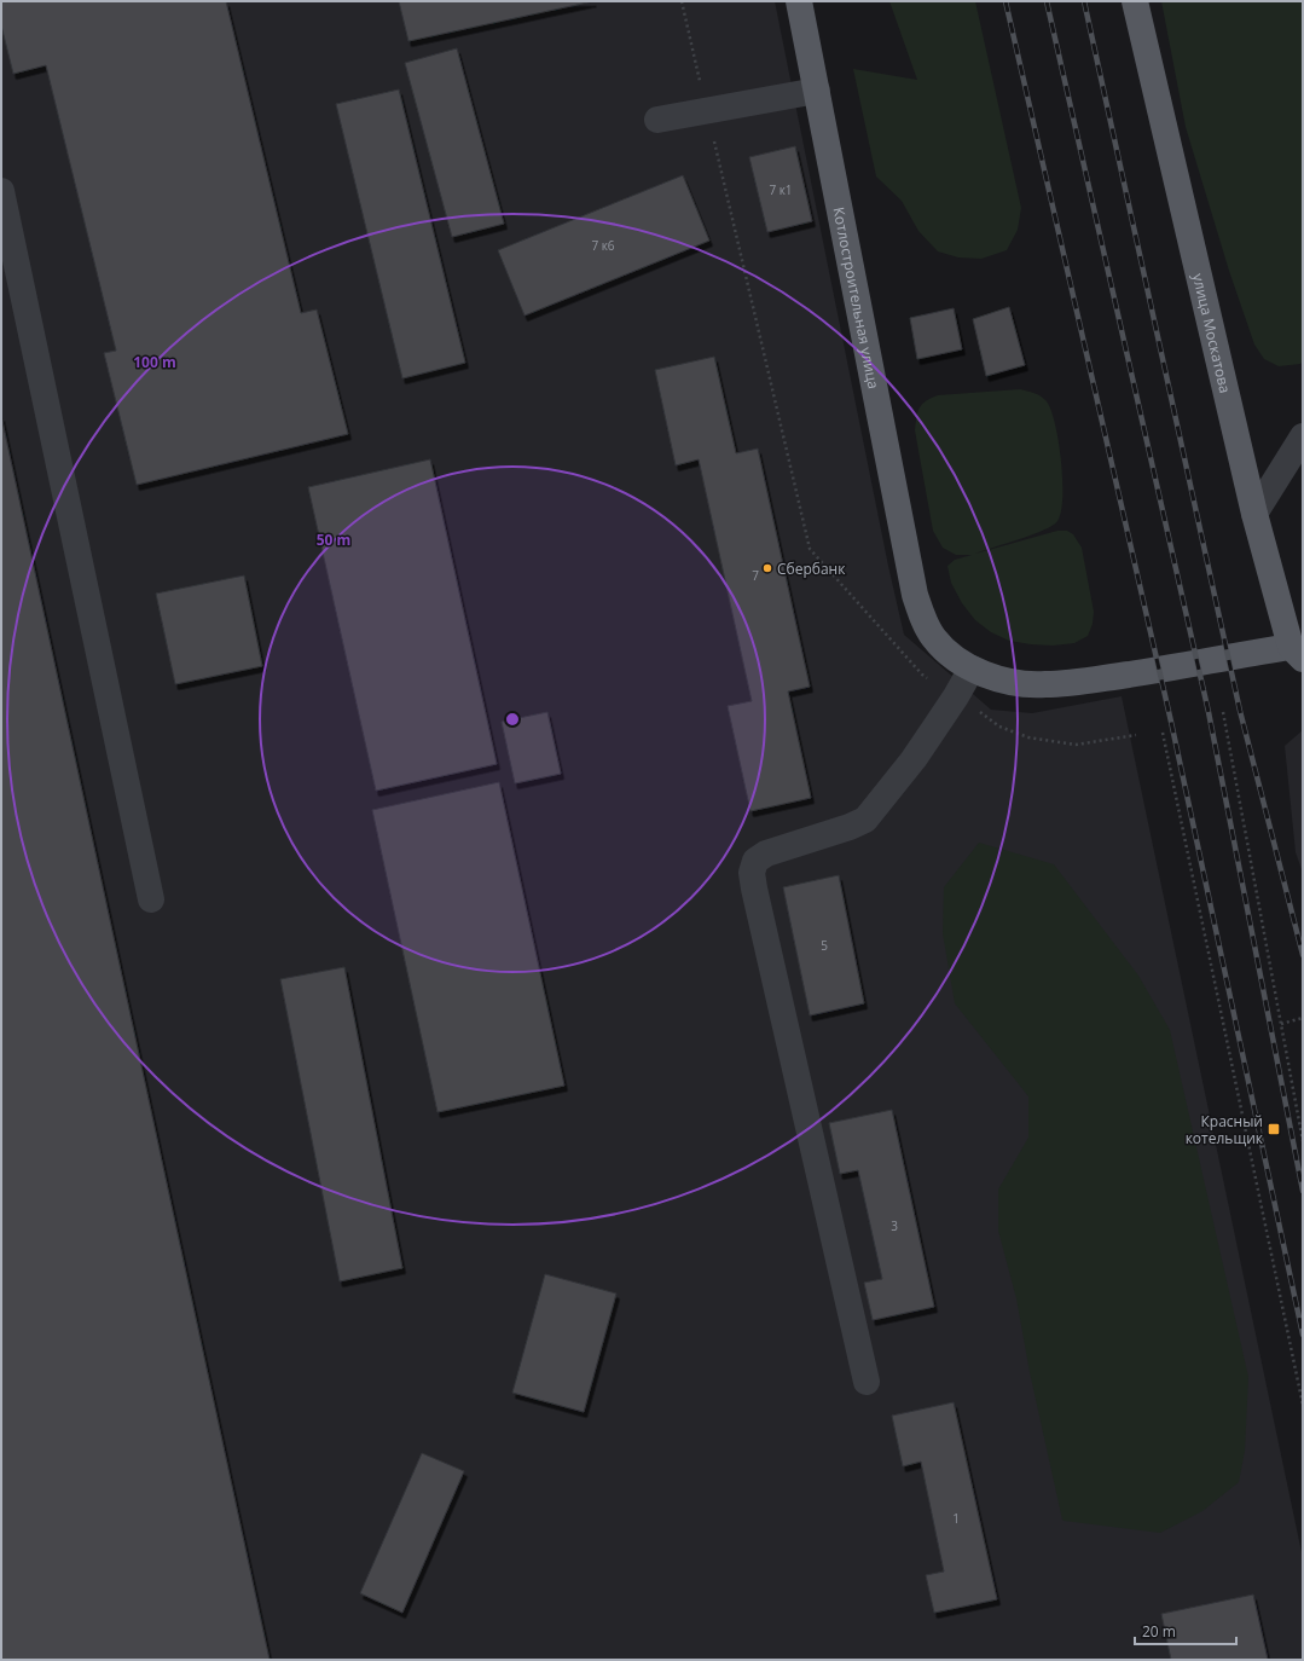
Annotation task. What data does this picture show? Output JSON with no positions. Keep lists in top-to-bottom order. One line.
{"streets":{"main road":["Котлостроительная улица","улица Москатова"]},"crossings":[["Котлостроительная улица","улица Москатова"]],"places":{"other":["Сбербанк"],"transit":["Красный котельщик"]},"house_numbers":["7 к1","7 к6","7","5","3","1"],"scale_bar":"20 m","rings":["100 m","50 m"]}
